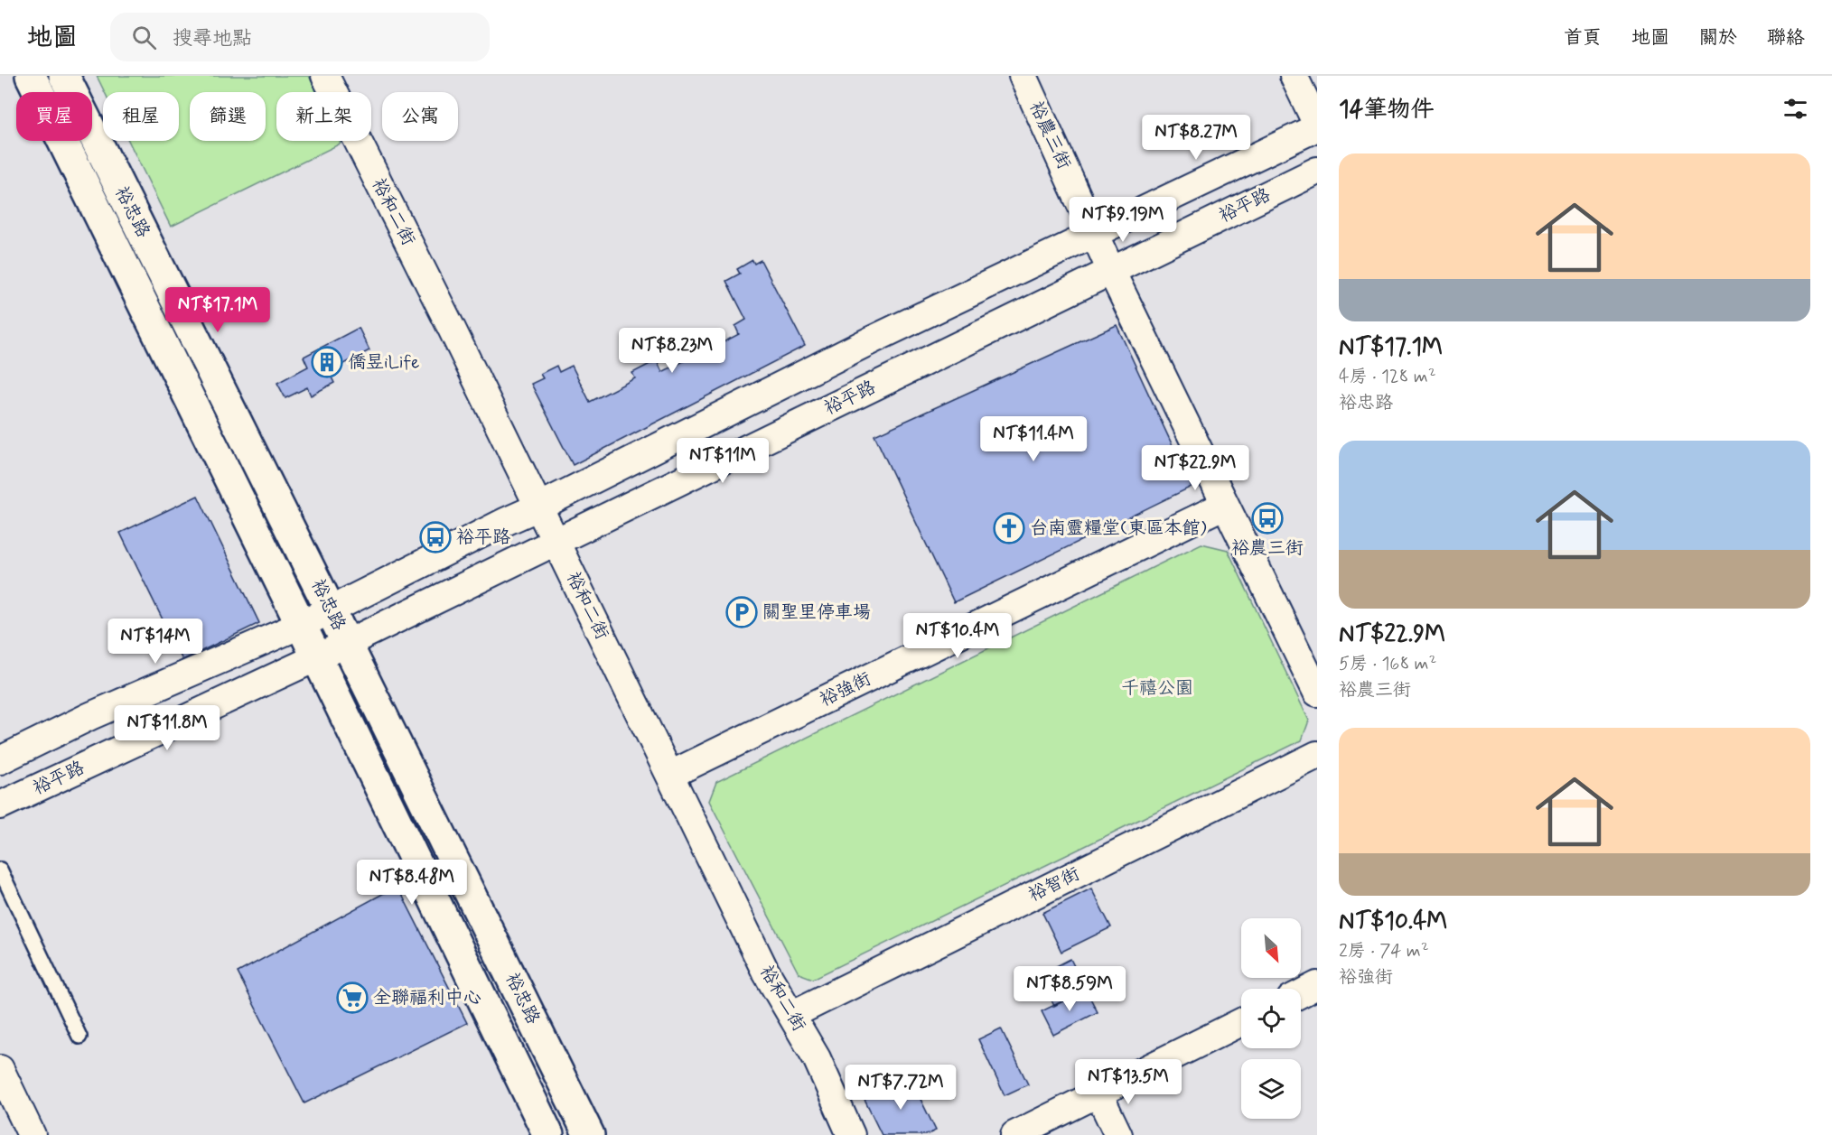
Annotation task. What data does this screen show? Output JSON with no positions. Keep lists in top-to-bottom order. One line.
{"streets":{"street":["裕農三街","裕平路","裕忠路","裕和二街","裕強街","裕智街"]},"crossings":[["裕農三街","裕平路"],["裕農三街","裕強街"],["裕平路","裕忠路"],["裕平路","裕和二街"],["裕和二街","裕強街"],["裕和二街","裕智街"]],"parks":["千禧公園"],"places":{"building":["僑昱iLife"],"bus stop":["裕農三街","裕平路"],"church":["台南靈糧堂(東區本館)"],"parking":["關聖里停車場"],"supermarket":["全聯福利中心"]},"north":"bottom right","page":{"header":"地圖","search":"搜尋地點","nav":["首頁","地圖","關於","聯絡"],"heading":"14筆物件","chip":["買屋","租屋","篩選","新上架","公寓"],"price":["NT$8.27M","NT$9.19M","NT$17.1M","NT$8.23M","NT$11.4M","NT$11M","NT$22.9M","NT$10.4M","NT$14M","NT$11.8M","NT$8.48M","NT$8.59M","NT$13.5M","NT$7.72M"],"list":[{"name":"NT$17.1M","note":"4房 · 128 m² · 裕忠路"},{"name":"NT$22.9M","note":"5房 · 168 m² · 裕農三街"},{"name":"NT$10.4M","note":"2房 · 74 m² · 裕強街"}]}}
